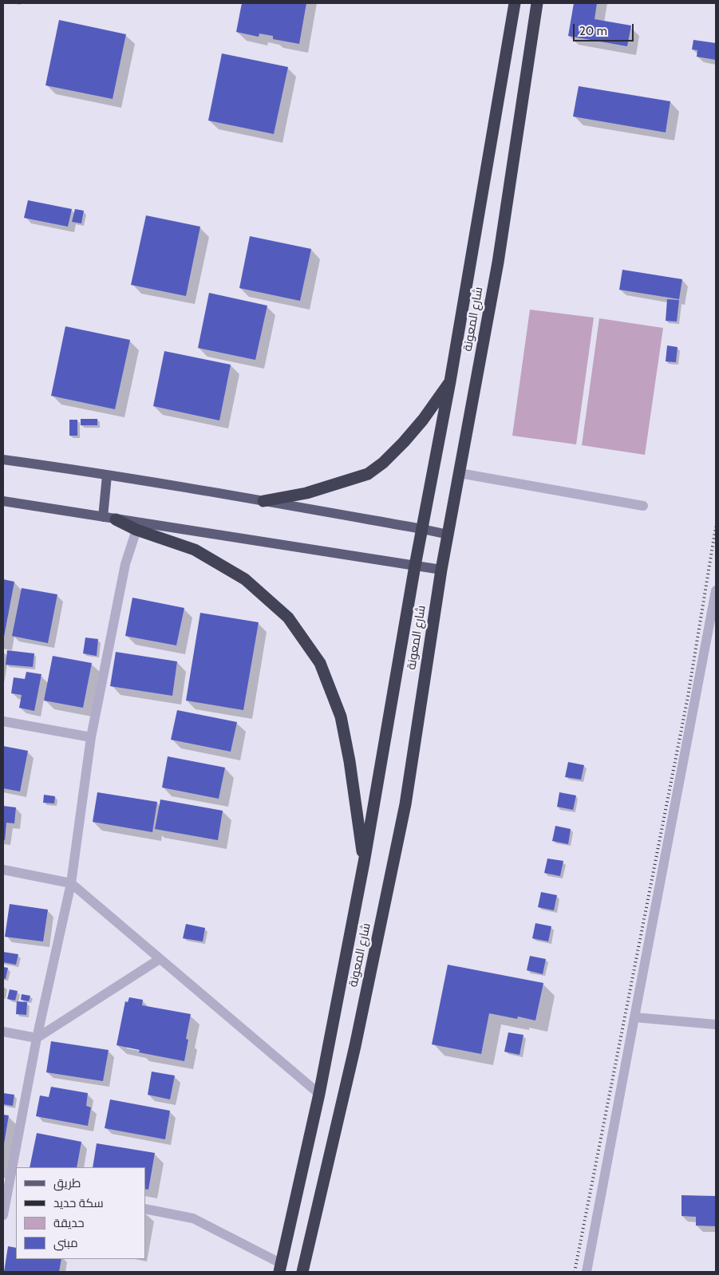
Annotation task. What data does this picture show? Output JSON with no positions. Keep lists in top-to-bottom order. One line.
{"streets":{"highway":["شارع المعونة"]},"legend":["طريق","سكة حديد","حديقة","مبنى"],"scale_bar":"20 m"}
